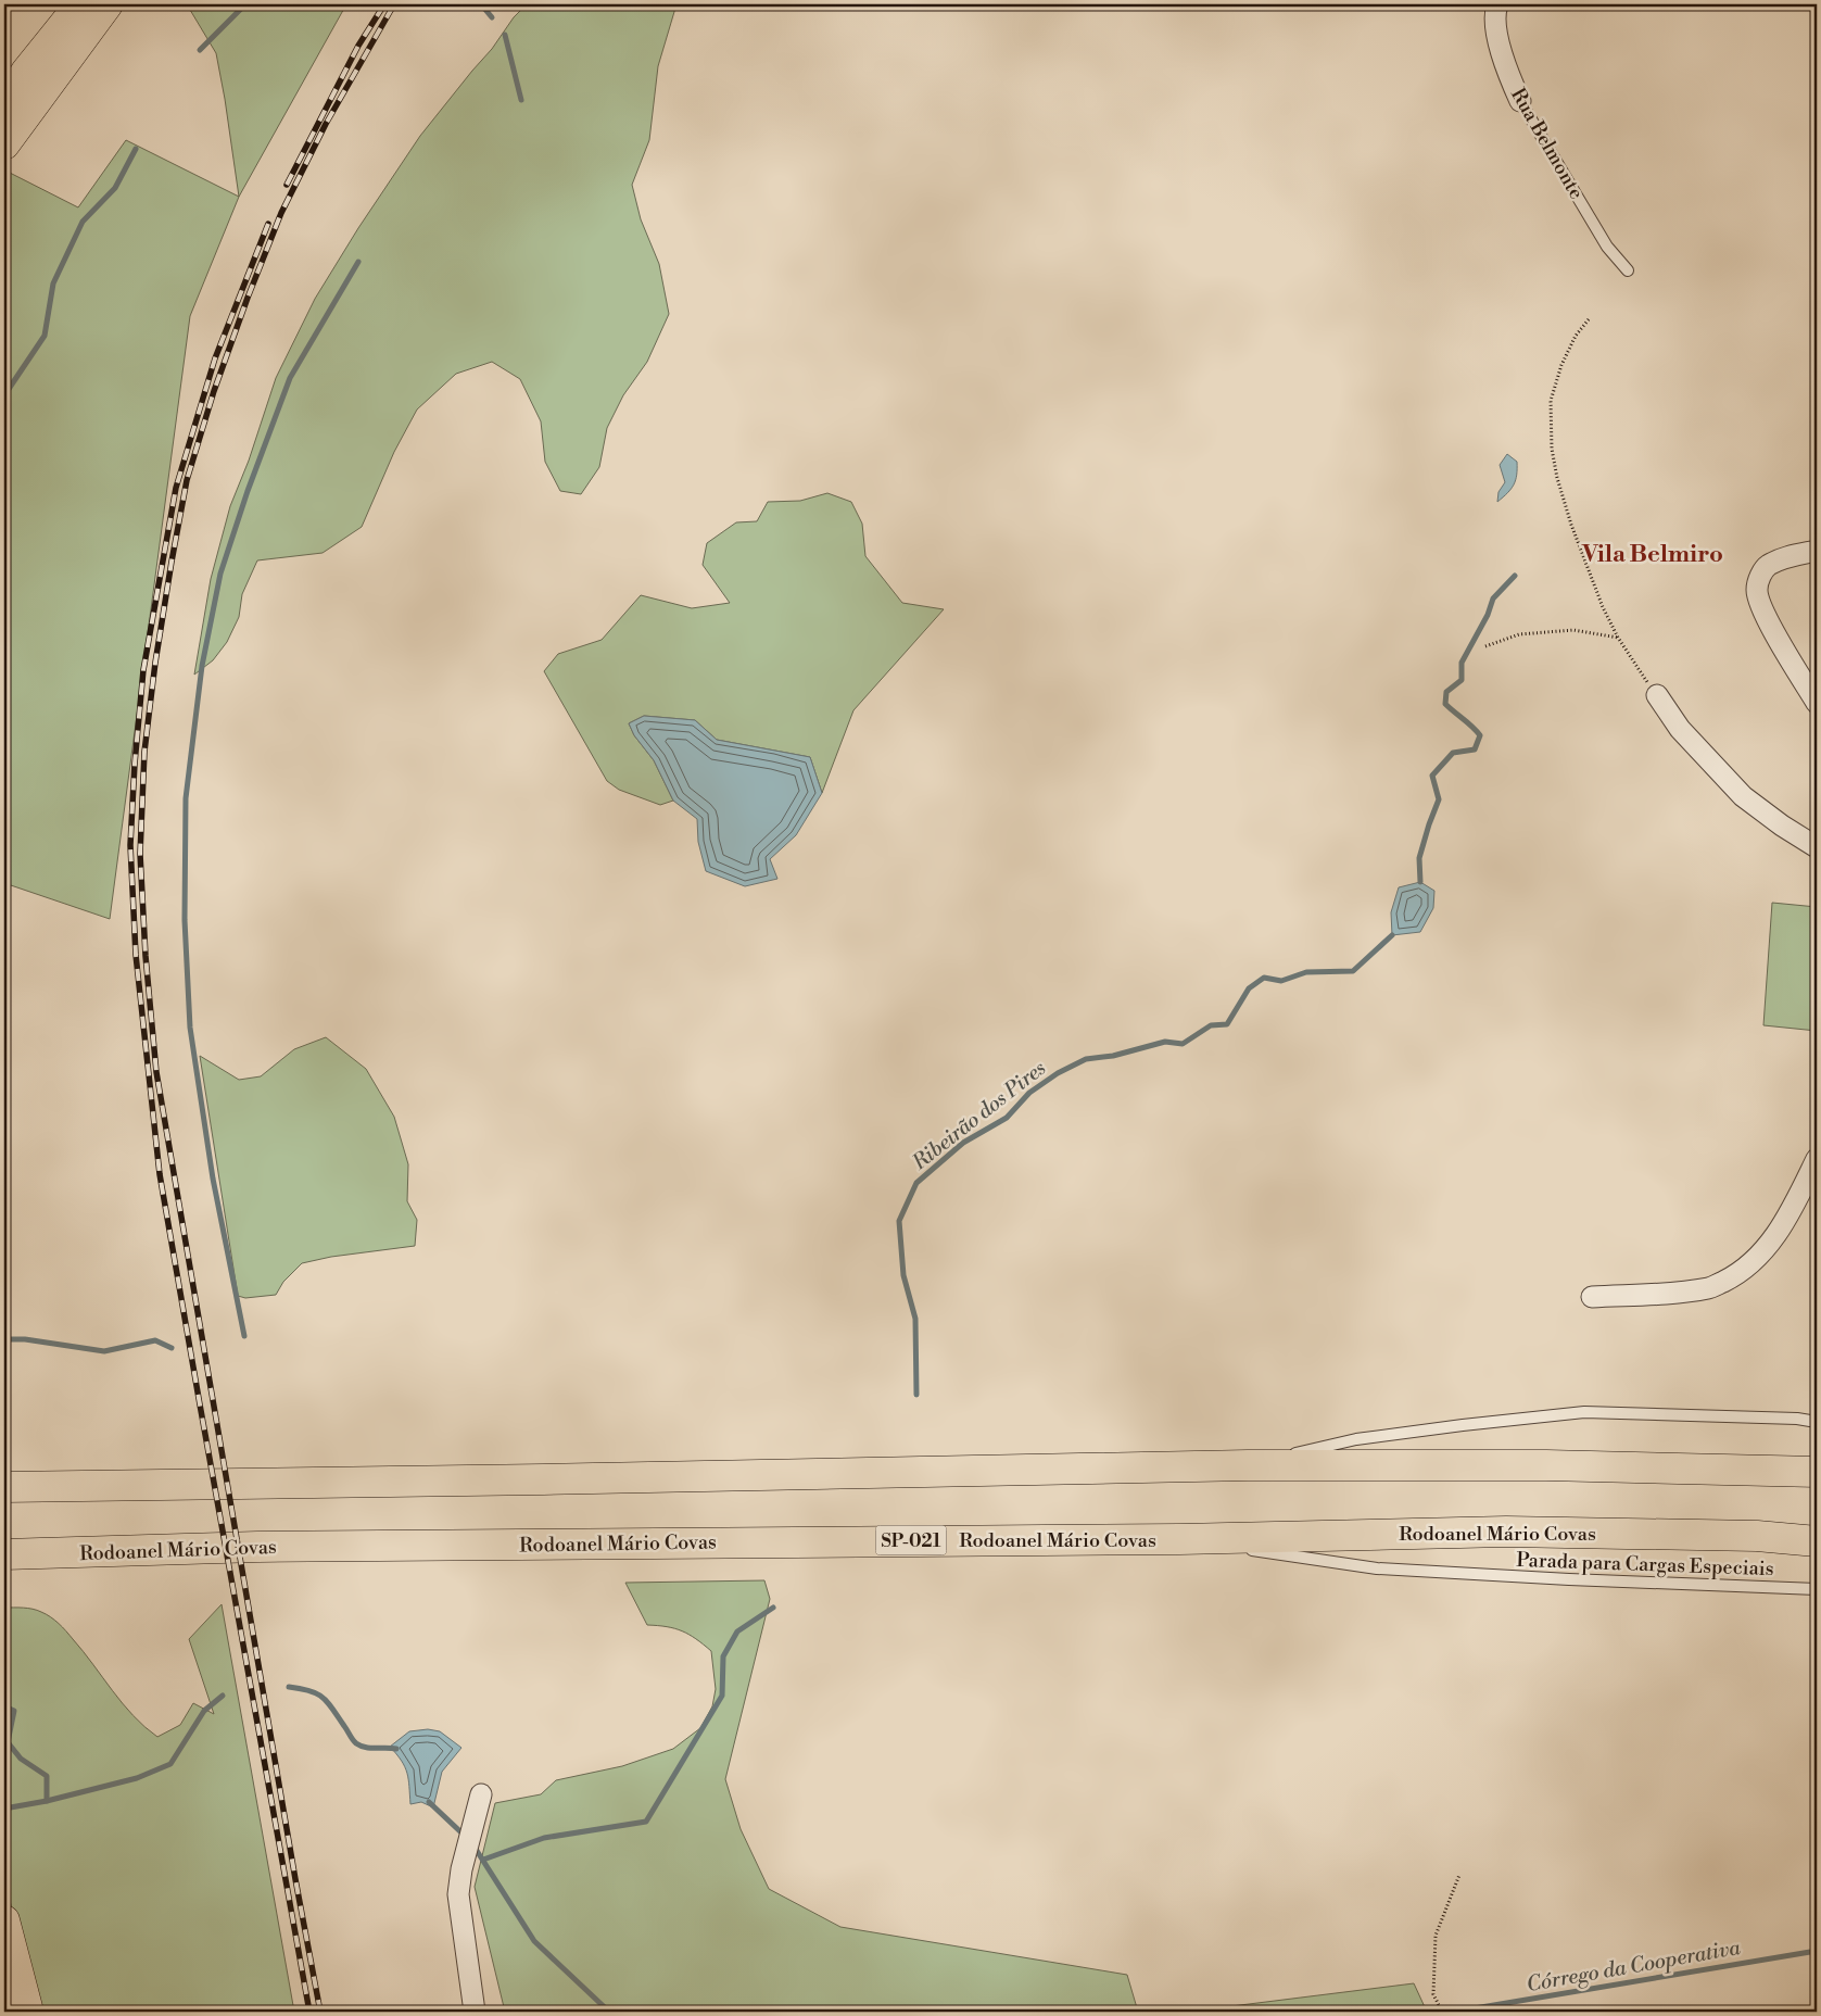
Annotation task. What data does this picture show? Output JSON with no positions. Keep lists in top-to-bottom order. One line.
{"streets":{"highway":["Rodoanel Mário Covas","SP-021"],"street":["Rua Belmonte"],"lane":["Parada para Cargas Especiais"]},"crossings":[["Rodoanel Mário Covas","Parada para Cargas Especiais"]],"districts":["Vila Belmiro"],"water":["Ribeirão dos Pires","Córrego da Cooperativa"]}
